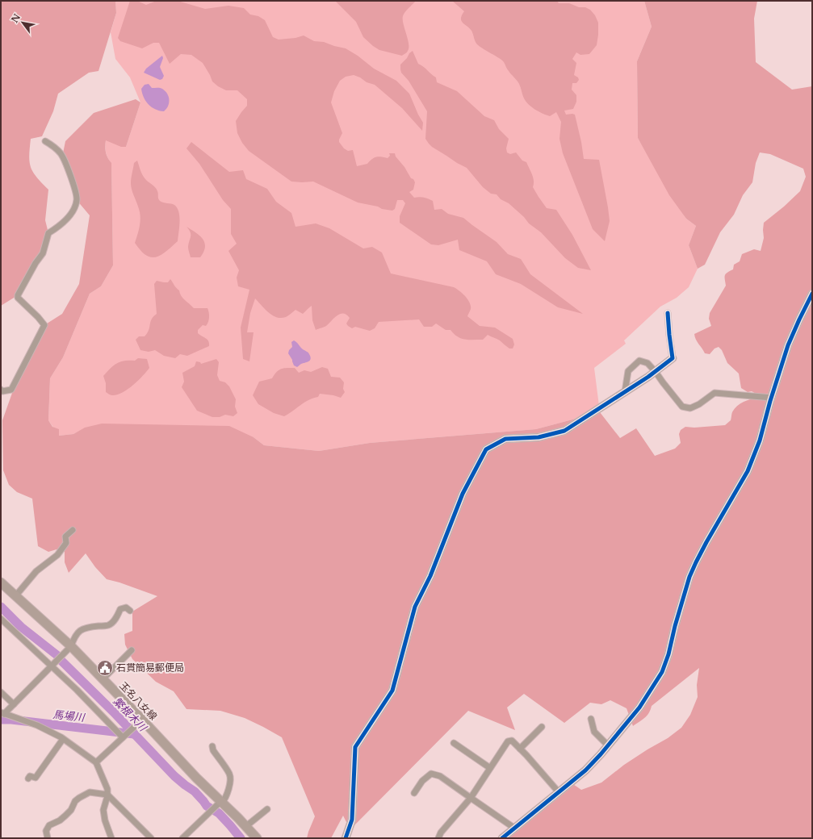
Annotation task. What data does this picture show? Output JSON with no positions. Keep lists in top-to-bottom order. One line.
{"streets":{"main road":["玉名八女線"]},"water":["繁根木川","馬場川"],"places":{"public building":["石貫簡易郵便局"]},"north":"top left"}
